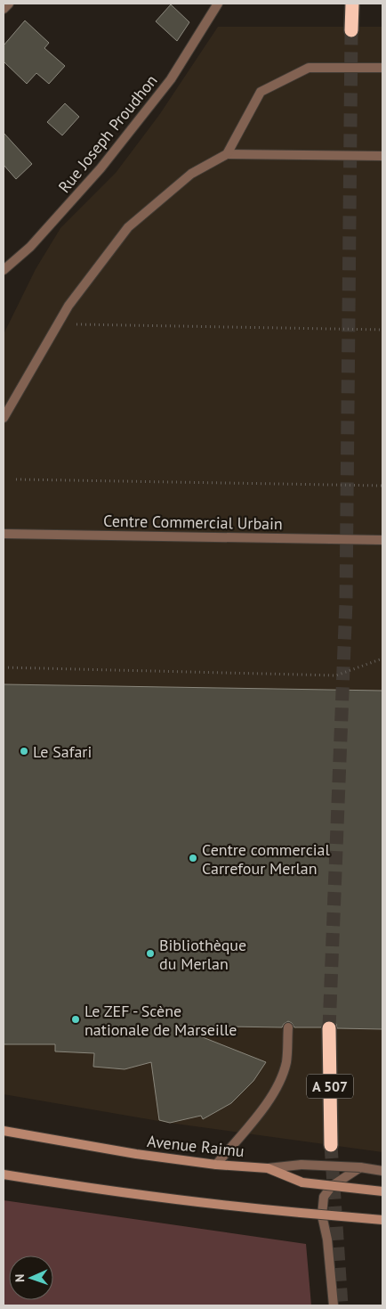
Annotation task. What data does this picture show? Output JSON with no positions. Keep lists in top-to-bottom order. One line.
{"streets":{"highway":["A 507"],"street":["Rue Joseph Proudhon","Centre Commercial Urbain","Avenue Raimu"]},"places":["Le Safari","Centre commercial Carrefour Merlan","Bibliothèque du Merlan","Le ZEF - Scène nationale de Marseille"],"north":"left"}
